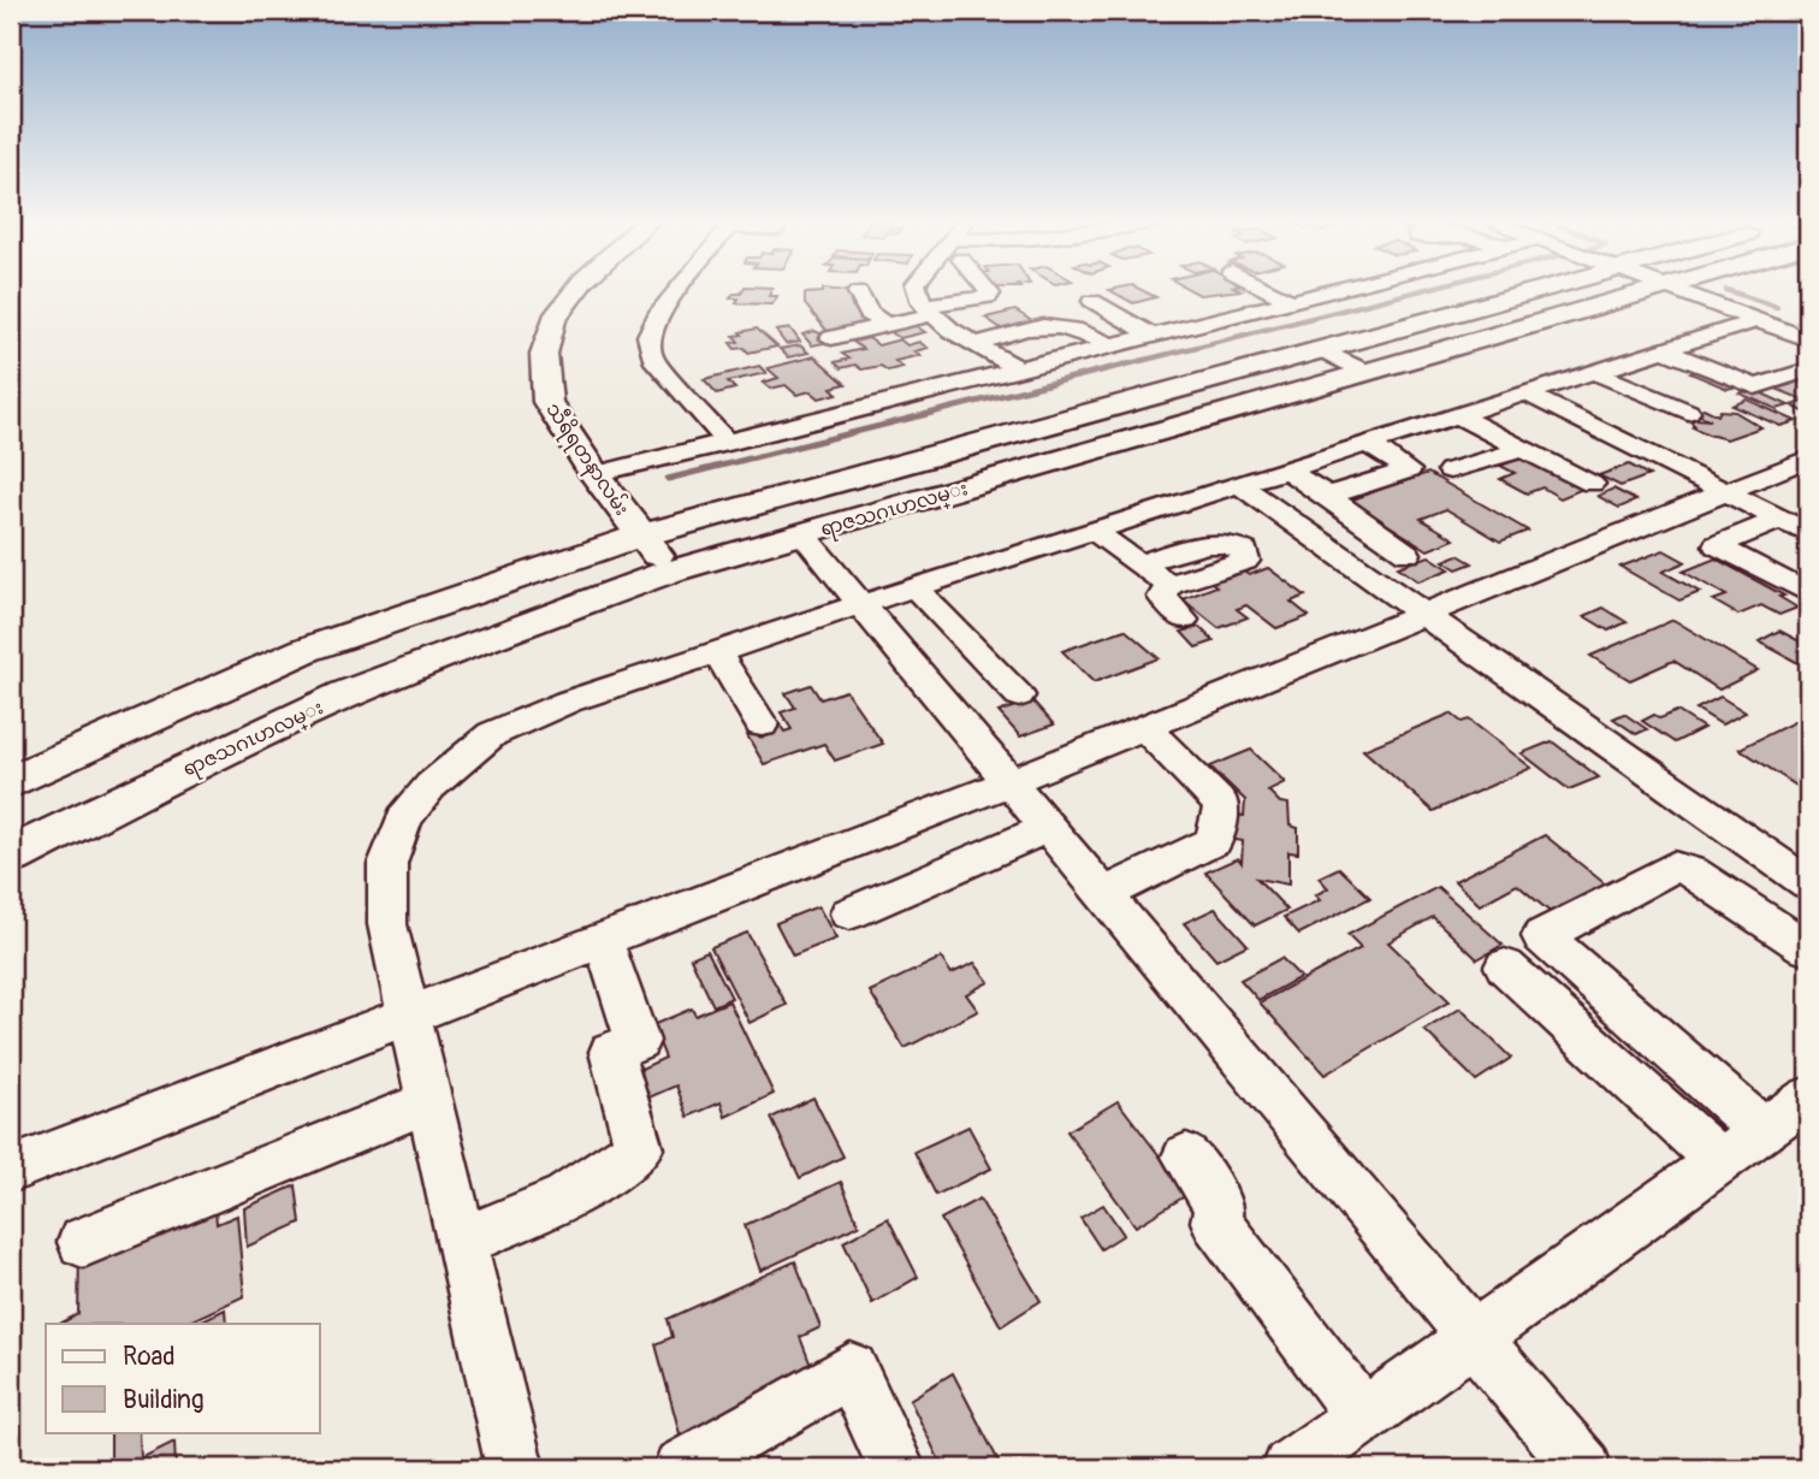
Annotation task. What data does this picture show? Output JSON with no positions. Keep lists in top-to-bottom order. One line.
{"streets":{"main road":["သီရိရတနာလမ်း","ရာဇသဂၤဟလမ္း"]},"crossings":[["သီရိရတနာလမ်း","ရာဇသဂၤဟလမ္း"]],"legend":["Road","Building"]}
